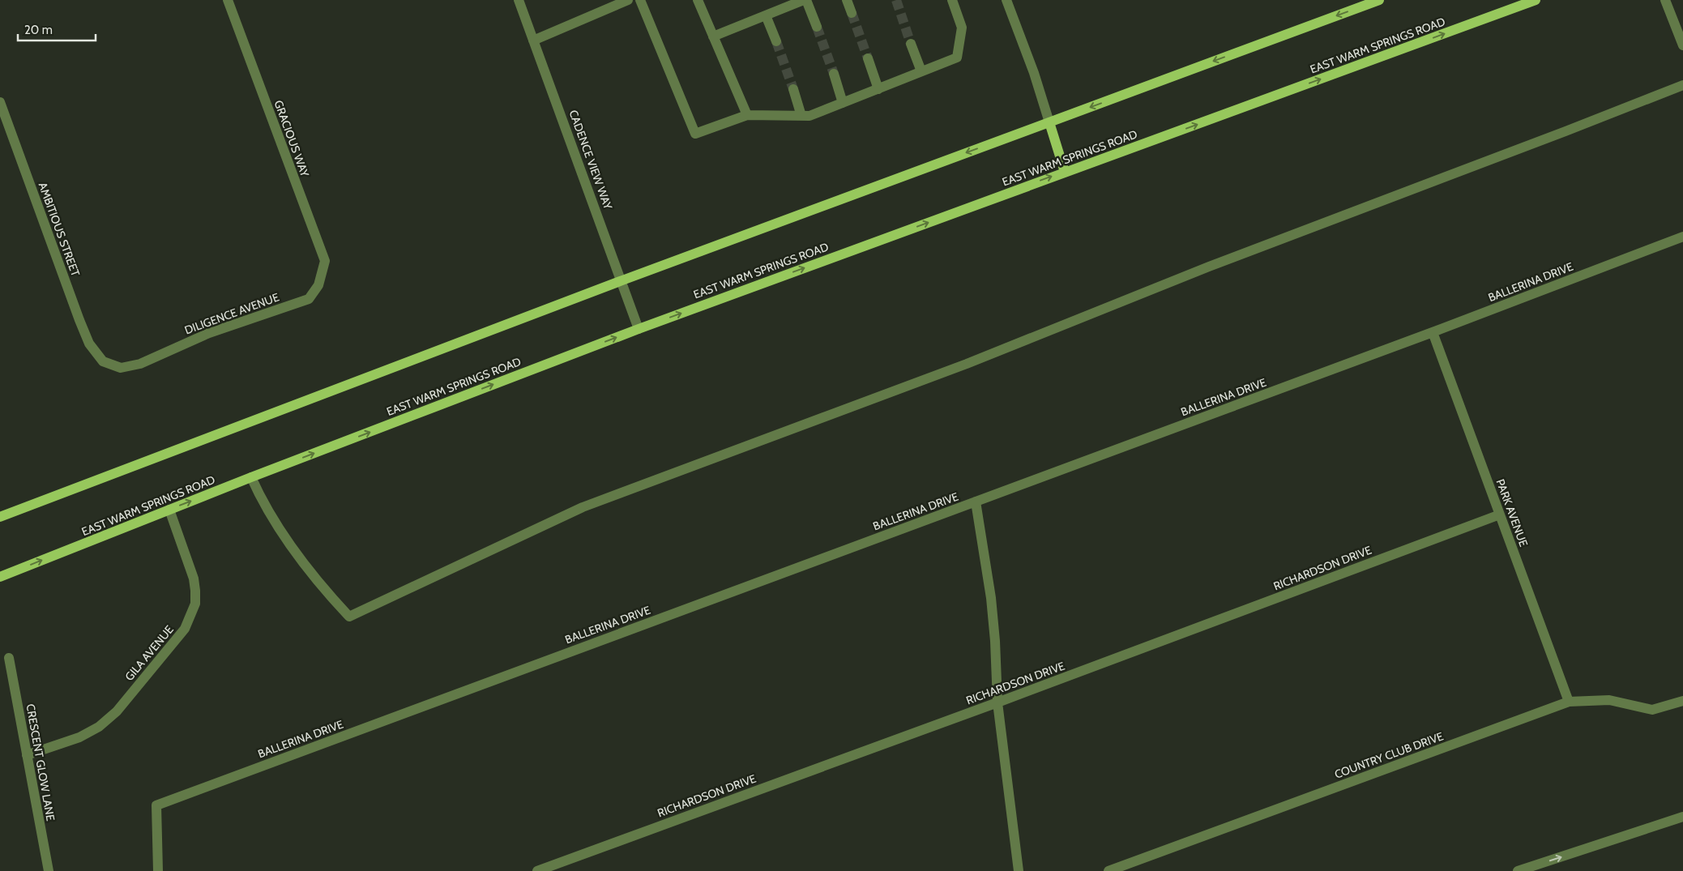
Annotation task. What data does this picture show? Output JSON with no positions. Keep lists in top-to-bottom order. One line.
{"streets":{"main road":["EAST WARM SPRINGS ROAD"],"street":["GRACIOUS WAY","CADENCE VIEW WAY","AMBITIOUS STREET","BALLERINA DRIVE","DILIGENCE AVENUE","PARK AVENUE","RICHARDSON DRIVE","GILA AVENUE","COUNTRY CLUB DRIVE","CRESCENT GLOW LANE"]},"crossings":[["EAST WARM SPRINGS ROAD","CADENCE VIEW WAY"],["EAST WARM SPRINGS ROAD","GILA AVENUE"],["GRACIOUS WAY","DILIGENCE AVENUE"],["AMBITIOUS STREET","DILIGENCE AVENUE"],["BALLERINA DRIVE","PARK AVENUE"],["PARK AVENUE","RICHARDSON DRIVE"],["PARK AVENUE","COUNTRY CLUB DRIVE"],["GILA AVENUE","CRESCENT GLOW LANE"]],"scale_bar":"20 m"}
